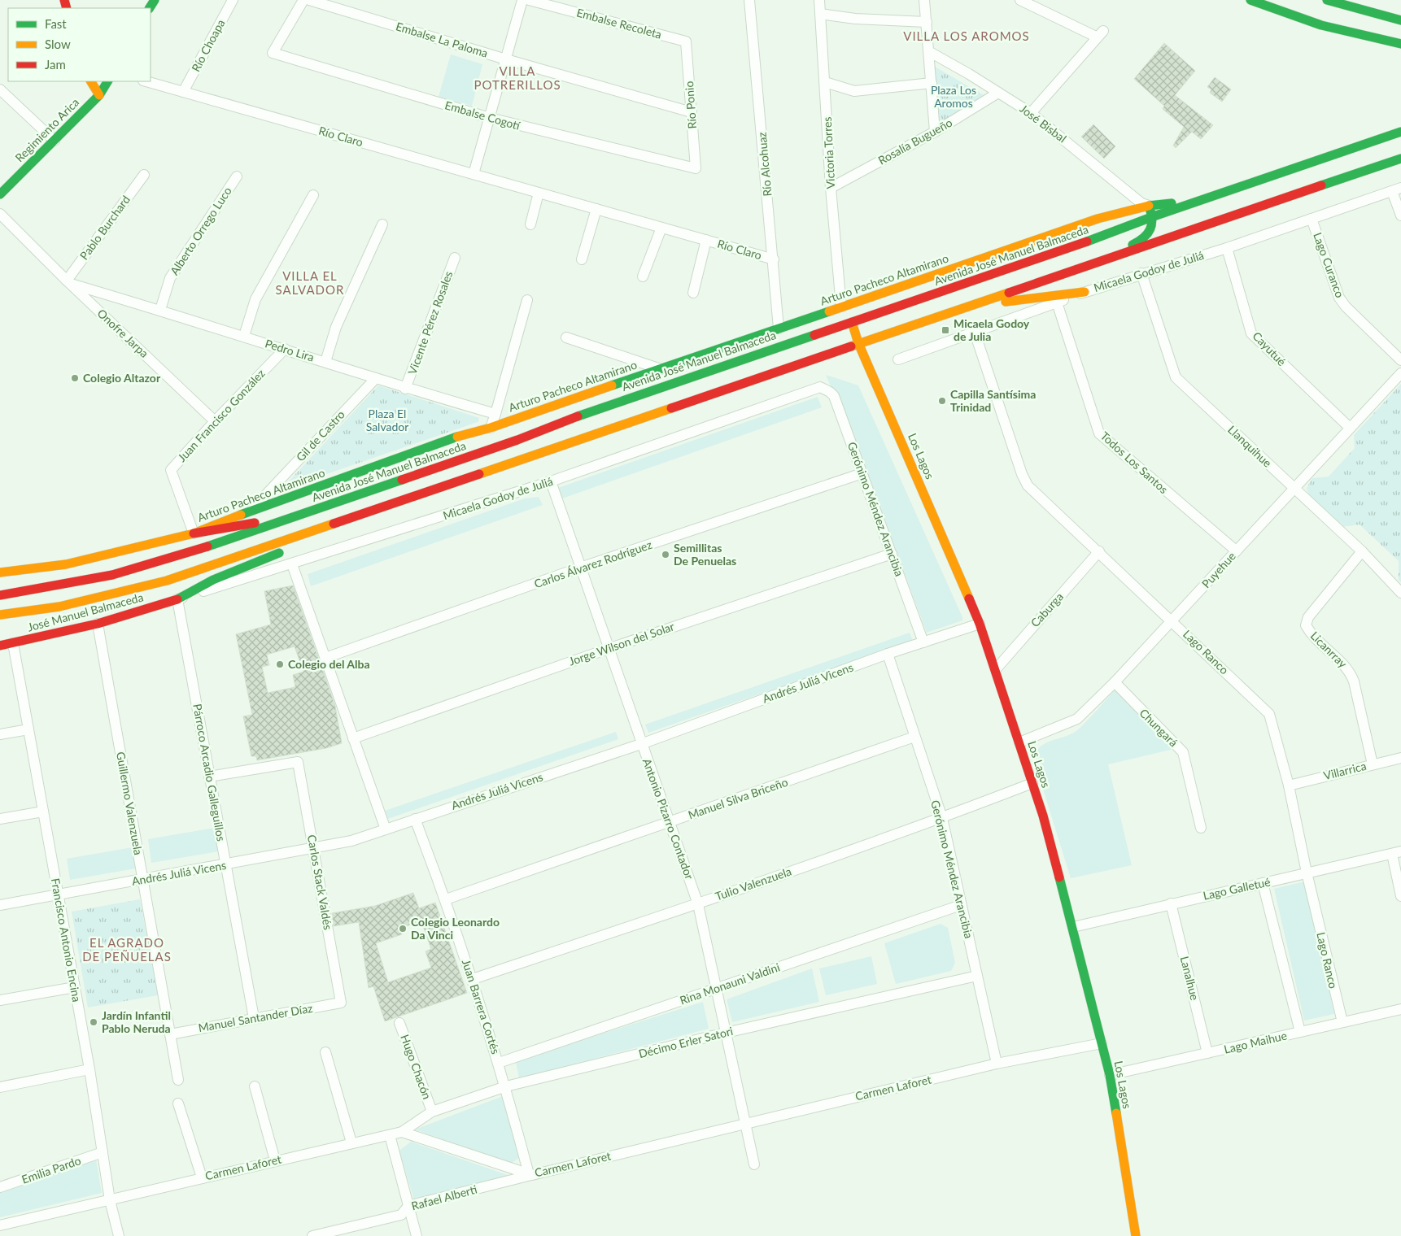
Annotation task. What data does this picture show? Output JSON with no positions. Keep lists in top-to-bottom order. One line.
{"streets":{"main road":["Regimiento Arica","Avenida José Manuel Balmaceda","Arturo Pacheco Altamirano","Los Lagos","José Manuel Balmaceda"],"street":["Embalse Recoleta","Embalse La Paloma","Río Choapa","Río Ponio","Embalse Cogotí","José Bisbal","Río Claro","Rosalía Bugueño","Victoria Torres","Río Alcohuaz","Pablo Burchard","Alberto Orrego Luco","Lago Curanco","Micaela Godoy de Juliá","Vicente Pérez Rosales","Onofre Jarpa","Cayutué","Pedro Lira","Juan Francisco González","Gil de Castro","Llanquihue","Todos Los Santos","Gerónimo Méndez Arancibia","Carlos Álvarez Rodríguez","Puyehue","Caburga","Jorge Wilson del Solar","Licanrray","Lago Ranco","Andrés Juliá Vicens","Chungará","Villarrica","Párroco Arcadio Galleguillos","Manuel Silva Briceño","Guillermo Valenzuela","Antonio Pizarro Contador","Carlos Stack Valdés","Tulio Valenzuela","Lago Galletué","Francisco Antonio Encina","Lanalhue","Rina Monauni Valdini","Juan Barrera Cortés","Manuel Santander Díaz","Décimo Erler Satori","Lago Maihue","Hugo Chacón","Carmen Laforet","Emilia Pardo","Rafael Alberti"]},"crossings":[["Embalse Recoleta","Río Ponio"],["Embalse La Paloma","Río Ponio"],["Río Choapa","Río Claro"],["Río Ponio","Embalse Cogotí"],["José Bisbal","Rosalía Bugueño"],["José Bisbal","Arturo Pacheco Altamirano"],["Río Claro","Río Alcohuaz"],["Rosalía Bugueño","Victoria Torres"],["Victoria Torres","Arturo Pacheco Altamirano"],["Río Alcohuaz","Arturo Pacheco Altamirano"],["Pablo Burchard","Onofre Jarpa"],["Pablo Burchard","Pedro Lira"],["Alberto Orrego Luco","Pedro Lira"],["Avenida José Manuel Balmaceda","Arturo Pacheco Altamirano"],["Avenida José Manuel Balmaceda","Los Lagos"],["Lago Curanco","Micaela Godoy de Juliá"],["Micaela Godoy de Juliá","Cayutué"],["Micaela Godoy de Juliá","Llanquihue"],["Micaela Godoy de Juliá","Todos Los Santos"],["Micaela Godoy de Juliá","Gerónimo Méndez Arancibia"],["Micaela Godoy de Juliá","José Manuel Balmaceda"],["Micaela Godoy de Juliá","Lago Ranco"],["Micaela Godoy de Juliá","Párroco Arcadio Galleguillos"],["Micaela Godoy de Juliá","Antonio Pizarro Contador"],["Arturo Pacheco Altamirano","Juan Francisco González"],["Arturo Pacheco Altamirano","Gil de Castro"],["Vicente Pérez Rosales","Pedro Lira"],["Onofre Jarpa","Pedro Lira"],["Onofre Jarpa","Juan Francisco González"],["Cayutué","Puyehue"],["Pedro Lira","Juan Francisco González"],["Pedro Lira","Gil de Castro"],["Llanquihue","Puyehue"],["Llanquihue","Licanrray"],["Los Lagos","Puyehue"],["Los Lagos","Caburga"],["Los Lagos","Andrés Juliá Vicens"],["Los Lagos","Tulio Valenzuela"],["Los Lagos","Lago Galletué"],["Los Lagos","Lago Maihue"],["Los Lagos","Carmen Laforet"],["Todos Los Santos","Puyehue"],["Gerónimo Méndez Arancibia","Carlos Álvarez Rodríguez"],["Gerónimo Méndez Arancibia","Jorge Wilson del Solar"],["Gerónimo Méndez Arancibia","Andrés Juliá Vicens"],["Gerónimo Méndez Arancibia","Manuel Silva Briceño"],["Gerónimo Méndez Arancibia","Tulio Valenzuela"],["Gerónimo Méndez Arancibia","Rina Monauni Valdini"],["Gerónimo Méndez Arancibia","Décimo Erler Satori"],["Gerónimo Méndez Arancibia","Carmen Laforet"],["Carlos Álvarez Rodríguez","Antonio Pizarro Contador"],["Puyehue","Lago Ranco"],["Puyehue","Chungará"],["Caburga","Lago Ranco"],["José Manuel Balmaceda","Párroco Arcadio Galleguillos"],["José Manuel Balmaceda","Guillermo Valenzuela"],["José Manuel Balmaceda","Francisco Antonio Encina"],["Jorge Wilson del Solar","Antonio Pizarro Contador"],["Licanrray","Villarrica"],["Lago Ranco","Villarrica"],["Lago Ranco","Lago Galletué"],["Lago Ranco","Lago Maihue"],["Andrés Juliá Vicens","Párroco Arcadio Galleguillos"],["Andrés Juliá Vicens","Guillermo Valenzuela"],["Andrés Juliá Vicens","Antonio Pizarro Contador"],["Andrés Juliá Vicens","Carlos Stack Valdés"],["Andrés Juliá Vicens","Francisco Antonio Encina"],["Andrés Juliá Vicens","Juan Barrera Cortés"],["Párroco Arcadio Galleguillos","Carlos Stack Valdés"],["Párroco Arcadio Galleguillos","Manuel Santander Díaz"],["Manuel Silva Briceño","Antonio Pizarro Contador"],["Manuel Silva Briceño","Juan Barrera Cortés"],["Guillermo Valenzuela","Manuel Santander Díaz"],["Antonio Pizarro Contador","Tulio Valenzuela"],["Antonio Pizarro Contador","Rina Monauni Valdini"],["Antonio Pizarro Contador","Décimo Erler Satori"],["Antonio Pizarro Contador","Carmen Laforet"],["Carlos Stack Valdés","Manuel Santander Díaz"],["Tulio Valenzuela","Juan Barrera Cortés"],["Lago Galletué","Lanalhue"],["Francisco Antonio Encina","Carmen Laforet"],["Francisco Antonio Encina","Emilia Pardo"],["Lanalhue","Lago Maihue"],["Rina Monauni Valdini","Juan Barrera Cortés"],["Juan Barrera Cortés","Décimo Erler Satori"],["Juan Barrera Cortés","Carmen Laforet"],["Juan Barrera Cortés","Rafael Alberti"],["Décimo Erler Satori","Hugo Chacón"],["Décimo Erler Satori","Carmen Laforet"],["Carmen Laforet","Rafael Alberti"]],"districts":["VILLA LOS AROMOS","VILLA POTRERILLOS","VILLA EL SALVADOR","EL AGRADO DE PEÑUELAS"],"parks":["Plaza Los Aromos","Plaza El Salvador"],"places":{"transit":["Micaela Godoy de Julia"],"other":["Colegio Altazor","Capilla Santísima Trinidad","Semillitas De Penuelas","Colegio del Alba","Colegio Leonardo Da Vinci","Jardín Infantil Pablo Neruda"]},"legend":["Fast","Slow","Jam"]}
